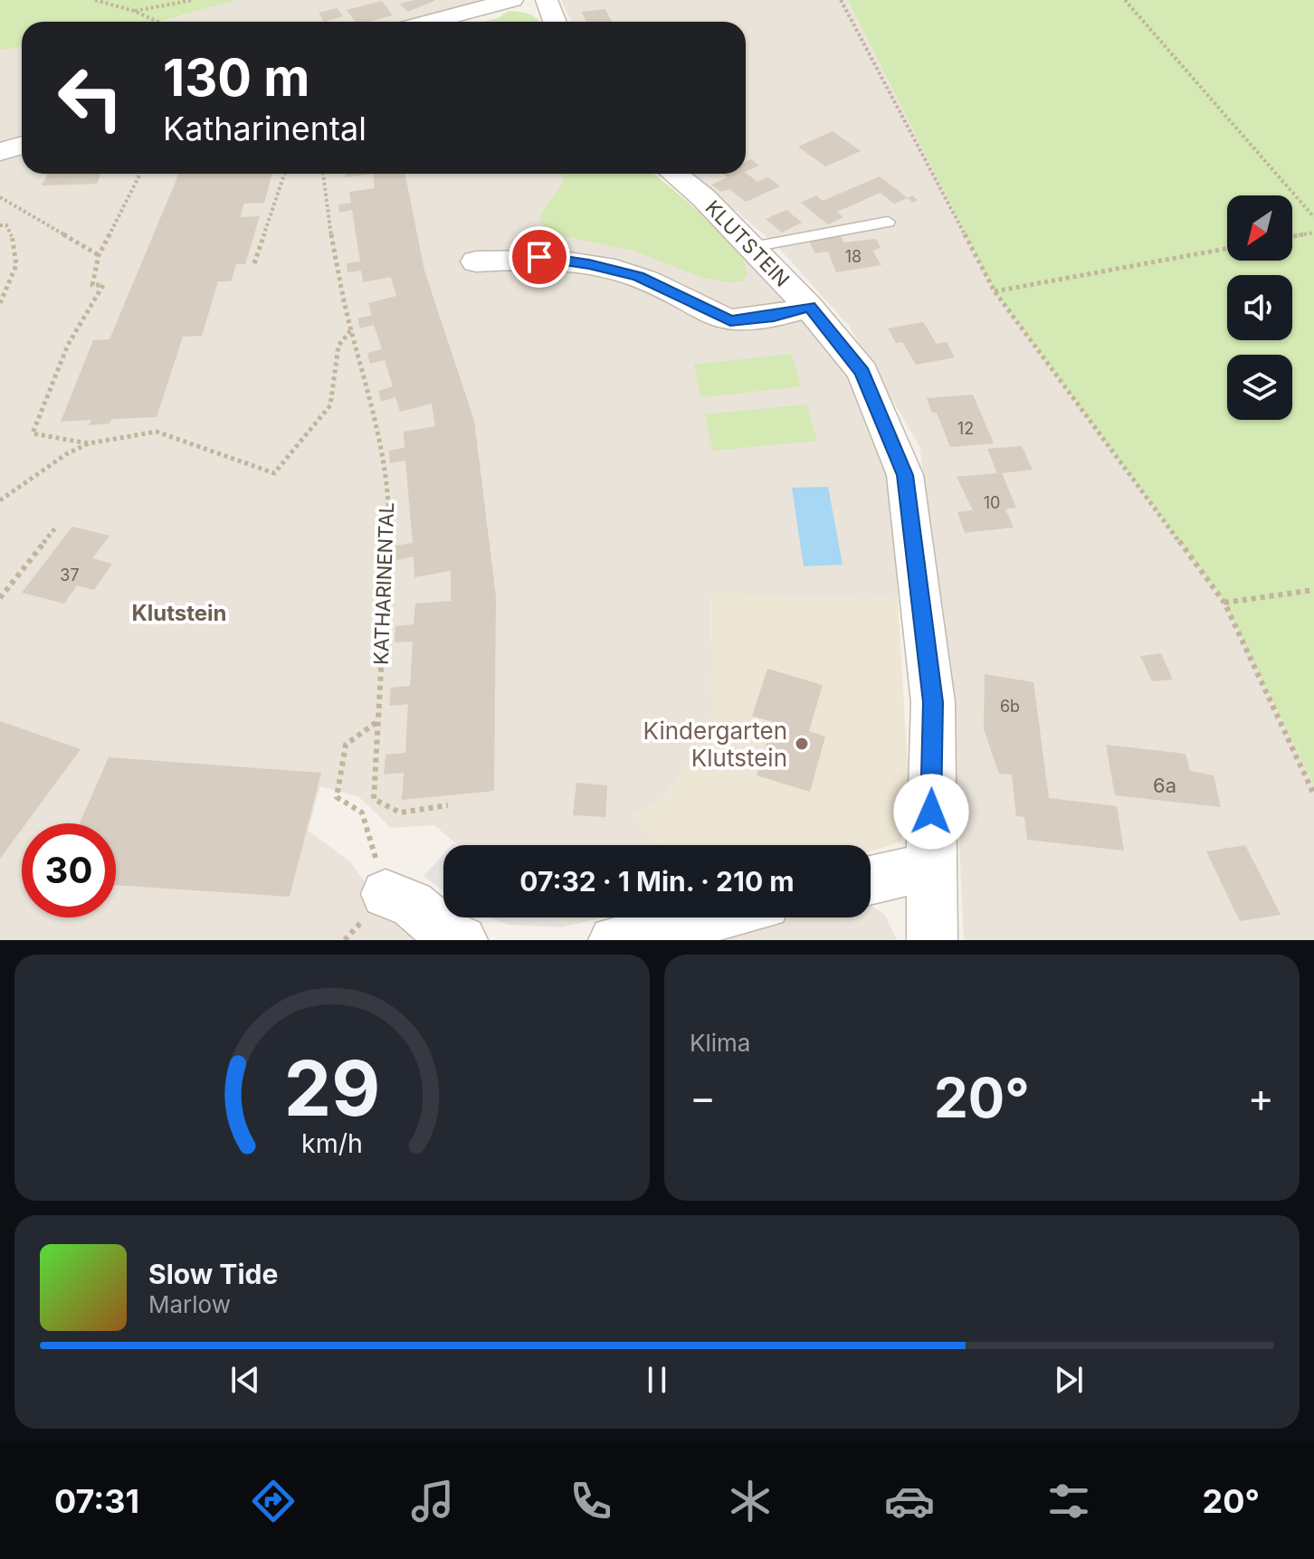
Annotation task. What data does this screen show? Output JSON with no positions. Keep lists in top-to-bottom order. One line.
{"streets":{"street":["KLUTSTEIN"],"path":["KATHARINENTAL"]},"districts":["Klutstein"],"places":["Kindergarten Klutstein"],"house_numbers":["18","12","10","37","6b","6a"],"north":"bottom left","page":{"turn":["130 m","Katharinental"],"limit":"30","trip":"07:32 · 1 Min. · 210 m","tile":"Klima","heat":["−","20°","+"],"song":["Slow Tide","Marlow"],"tabs":["07:31","20°"],"gauge":["29","km/h"]}}
